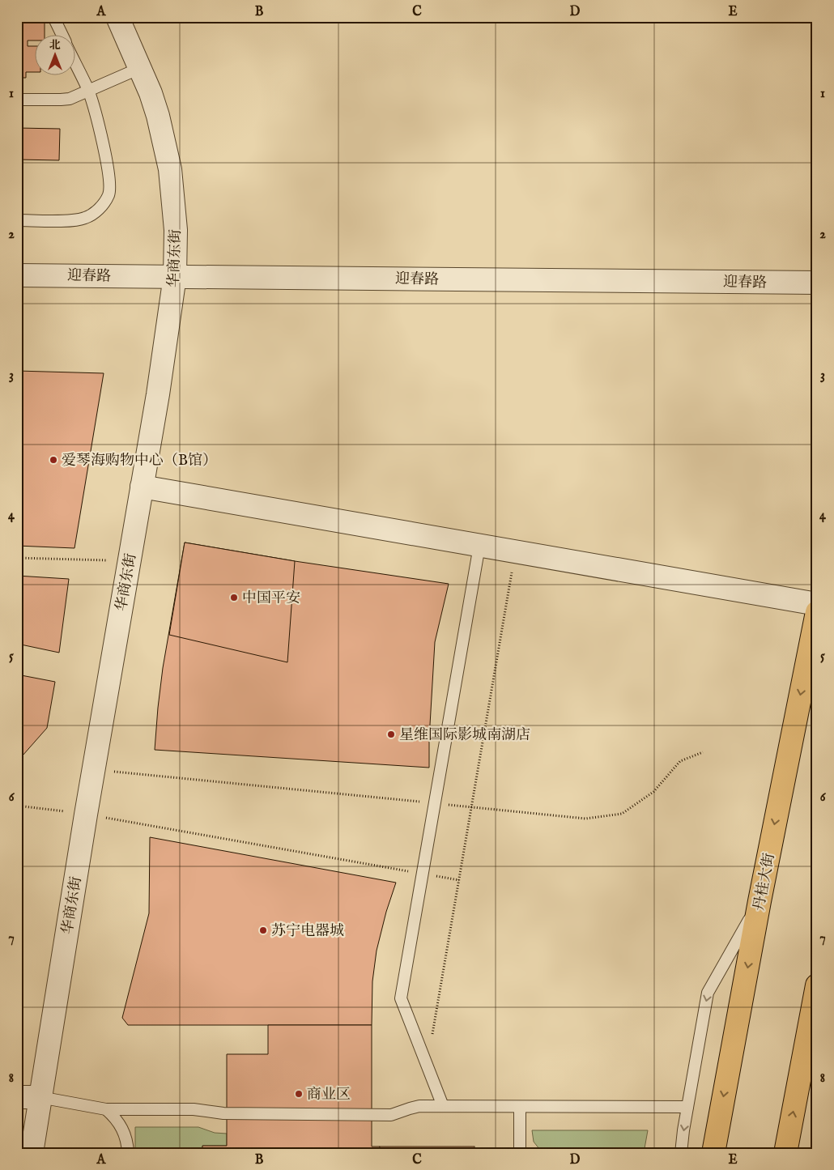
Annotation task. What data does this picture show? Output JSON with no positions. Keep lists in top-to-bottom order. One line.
{"streets":{"main road":["丹桂大街"],"street":["华商东街","迎春路"]},"crossings":[["华商东街","迎春路"]],"places":["爱琴海购物中心（B馆）","中国平安","星维国际影城南湖店","苏宁电器城","商业区"],"north":"top","grid":{"columns":["A","B","C","D","E"],"rows":["1","2","3","4","5","6","7","8"]}}
